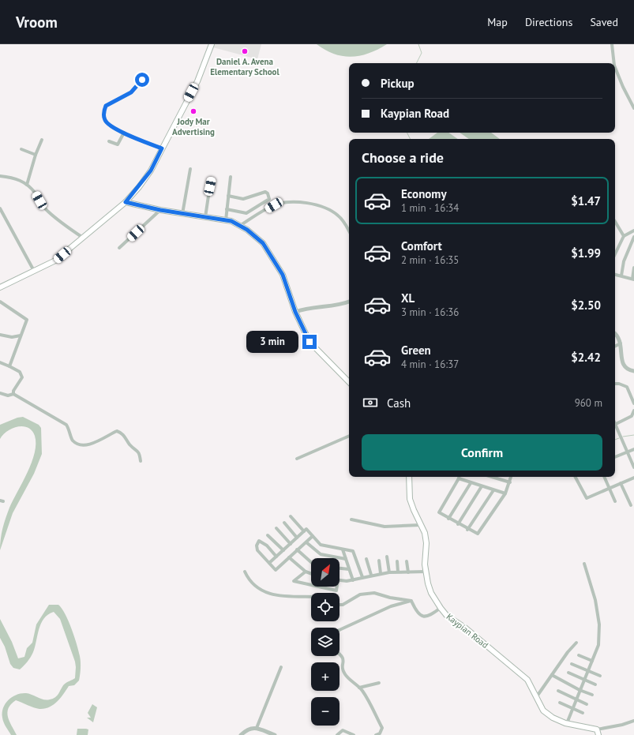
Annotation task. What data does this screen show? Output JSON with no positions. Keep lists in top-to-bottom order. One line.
{"streets":{"main road":["Kaypian Road"]},"places":["Daniel A. Avena Elementary School","Jody Mar Advertising"],"north":"top right","page":{"header":"Vroom","nav":["Map","Directions","Saved"],"banner":["Pickup","Kaypian Road"],"heading":"Choose a ride","list":[{"name":"Economy","note":"1 min · 16:34","value":"$1.47"},{"name":"Comfort","note":"2 min · 16:35","value":"$1.99"},{"name":"XL","note":"3 min · 16:36","value":"$2.50"},{"name":"Green","note":"4 min · 16:37","value":"$2.42"}],"bubble":"3 min","pay":["Cash","960 m"],"buttons":"Confirm","map_buttons":["+","−"]}}
